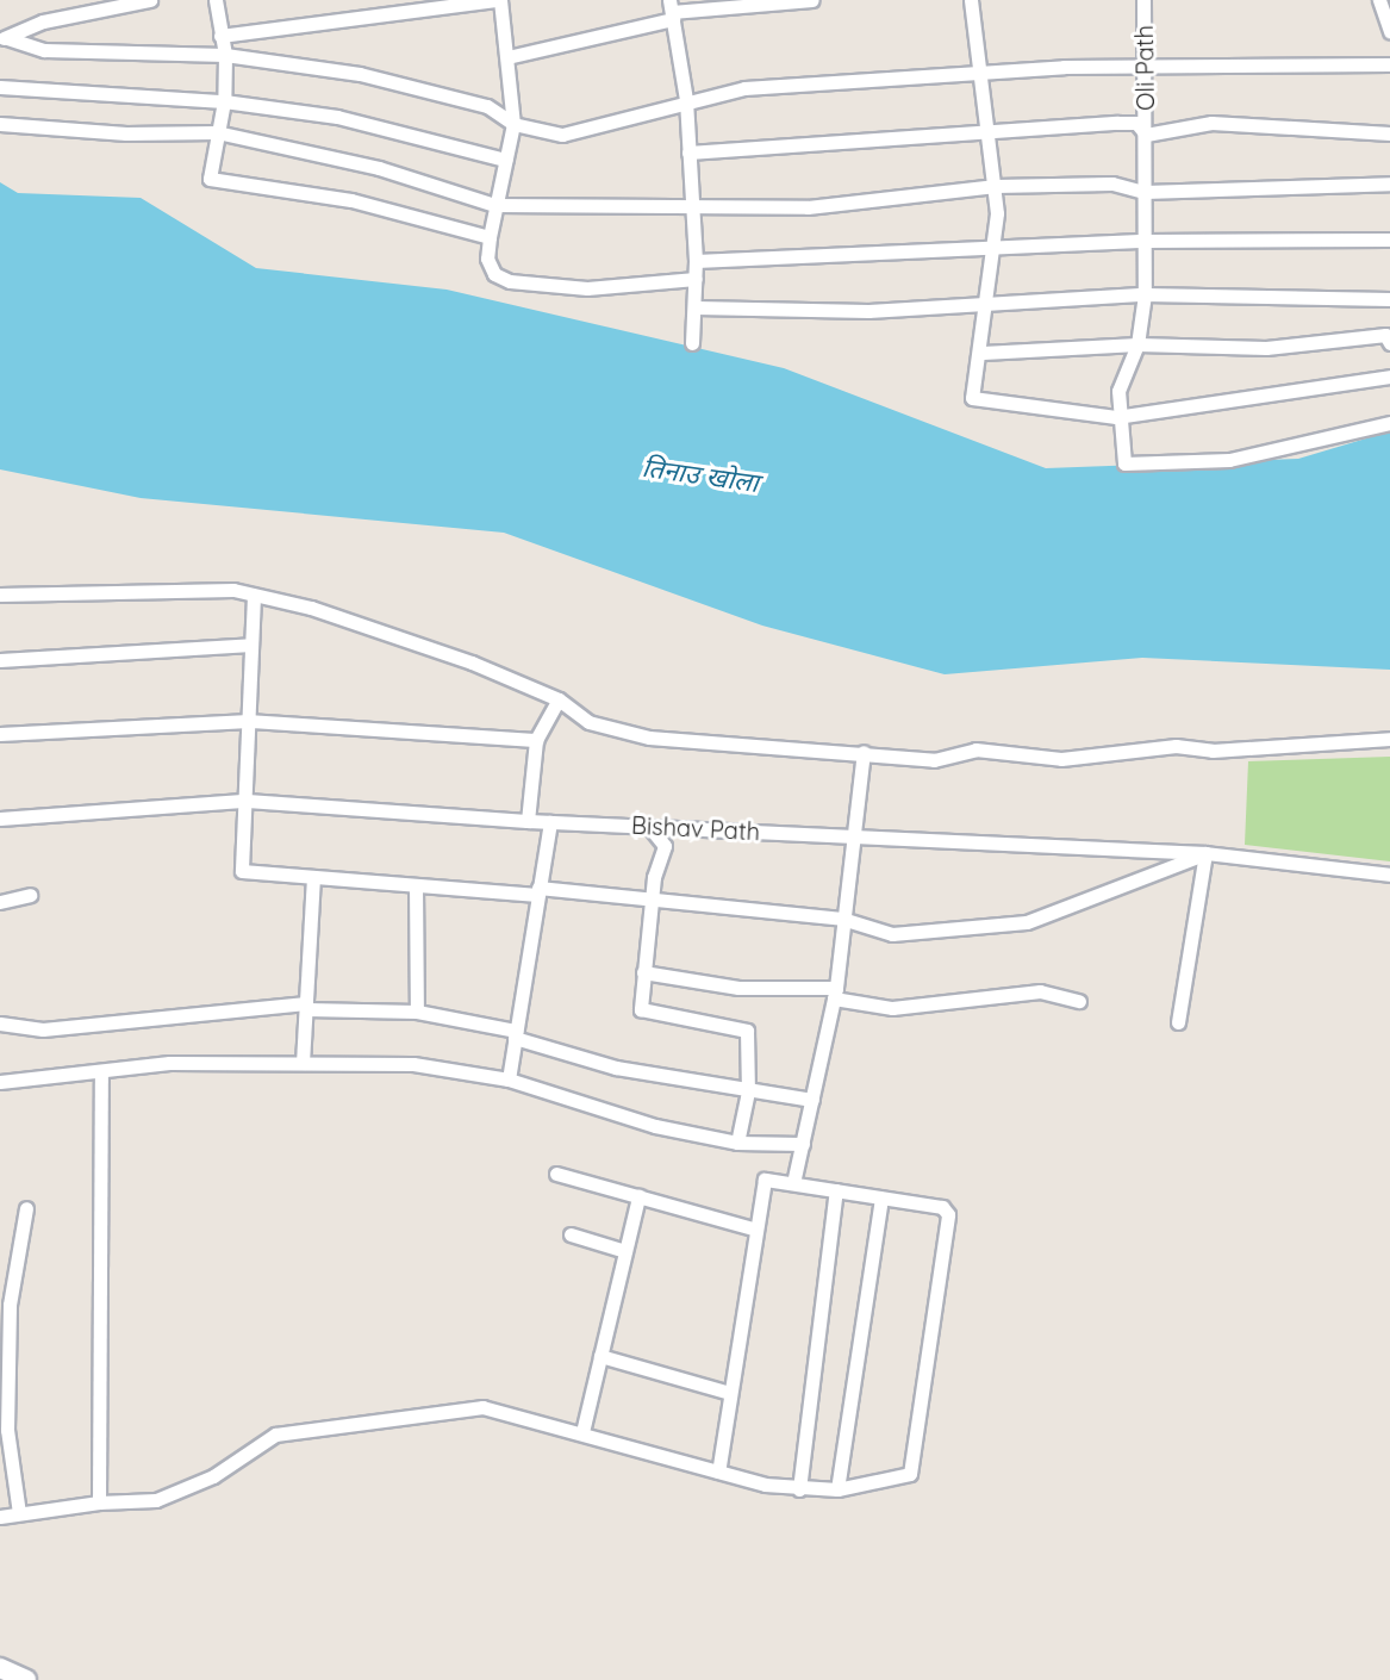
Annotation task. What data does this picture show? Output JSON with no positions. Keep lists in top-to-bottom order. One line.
{"streets":{"street":["Oli Path","Bishav Path"]},"water":["तिनाउ खोला"]}
